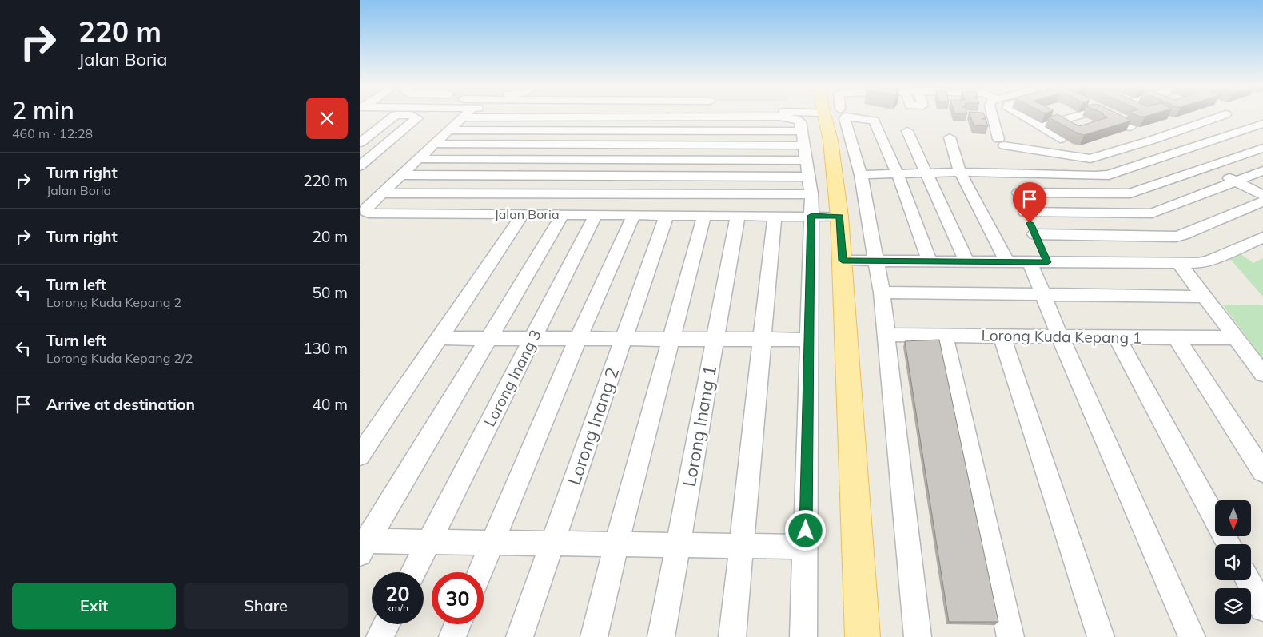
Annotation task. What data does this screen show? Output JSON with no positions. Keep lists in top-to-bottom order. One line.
{"streets":{"street":["Jalan Boria","Lorong Kuda Kepang 1","Lorong Inang 3","Lorong Inang 2","Lorong Inang 1"]},"crossings":[["Jalan Boria","Lorong Inang 3"],["Jalan Boria","Lorong Inang 2"],["Jalan Boria","Lorong Inang 1"]],"north":"bottom","page":{"turn":["220 m","Jalan Boria"],"heading":["2 min","460 m · 12:28"],"list":[{"name":"Turn right","note":"Jalan Boria","value":"220 m"},{"name":"Turn right","value":"20 m"},{"name":"Turn left","note":"Lorong Kuda Kepang 2","value":"50 m"},{"name":"Turn left","note":"Lorong Kuda Kepang 2/2","value":"130 m"},{"name":"Arrive at destination","value":"40 m"}],"speed":"20 km/h","limit":"30","buttons":["Exit","Share"]}}
